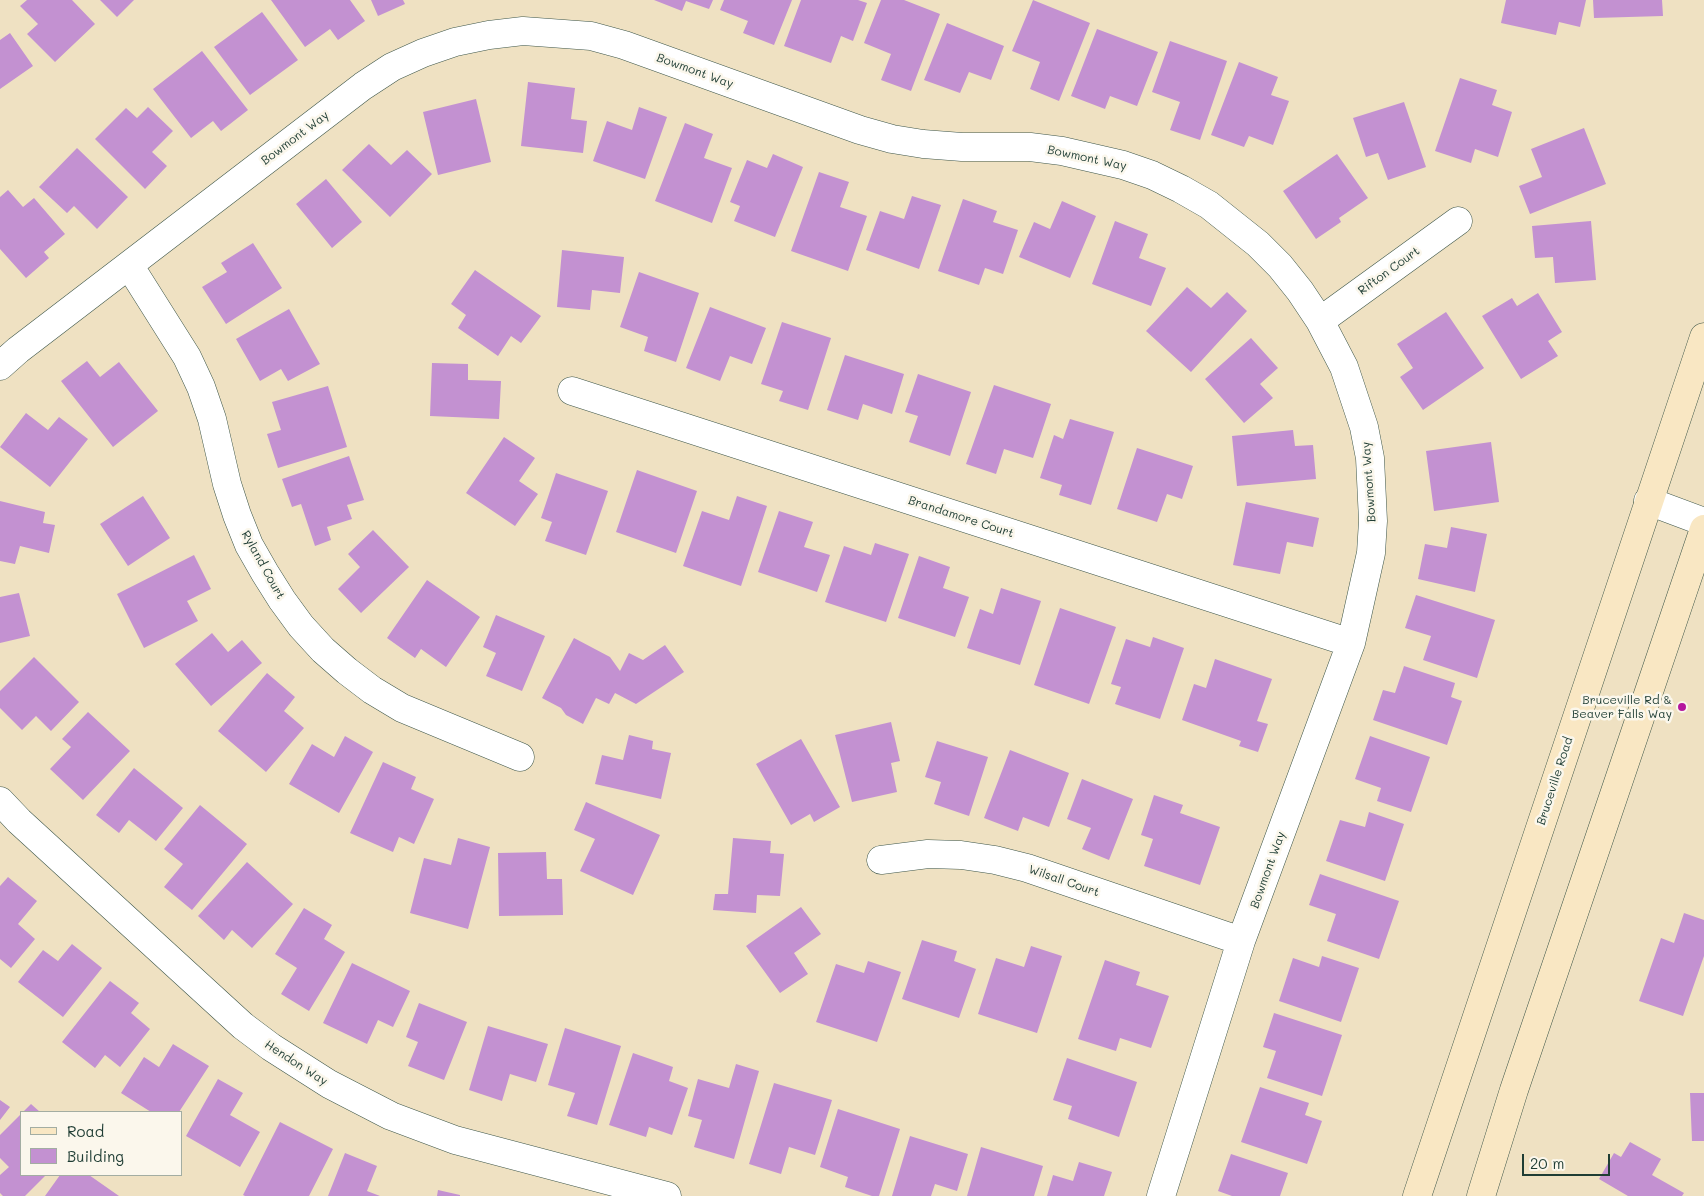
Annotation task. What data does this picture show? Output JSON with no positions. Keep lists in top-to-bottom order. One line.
{"streets":{"main road":["Bruceville Road"],"street":["Bowmont Way","Rifton Court","Brandamore Court","Ryland Court","Wilsall Court","Hendon Way"]},"crossings":[["Bowmont Way","Rifton Court"],["Bowmont Way","Brandamore Court"],["Bowmont Way","Ryland Court"],["Bowmont Way","Wilsall Court"]],"places":["Bruceville Rd & Beaver Falls Way"],"legend":["Road","Building"],"scale_bar":"20 m"}
